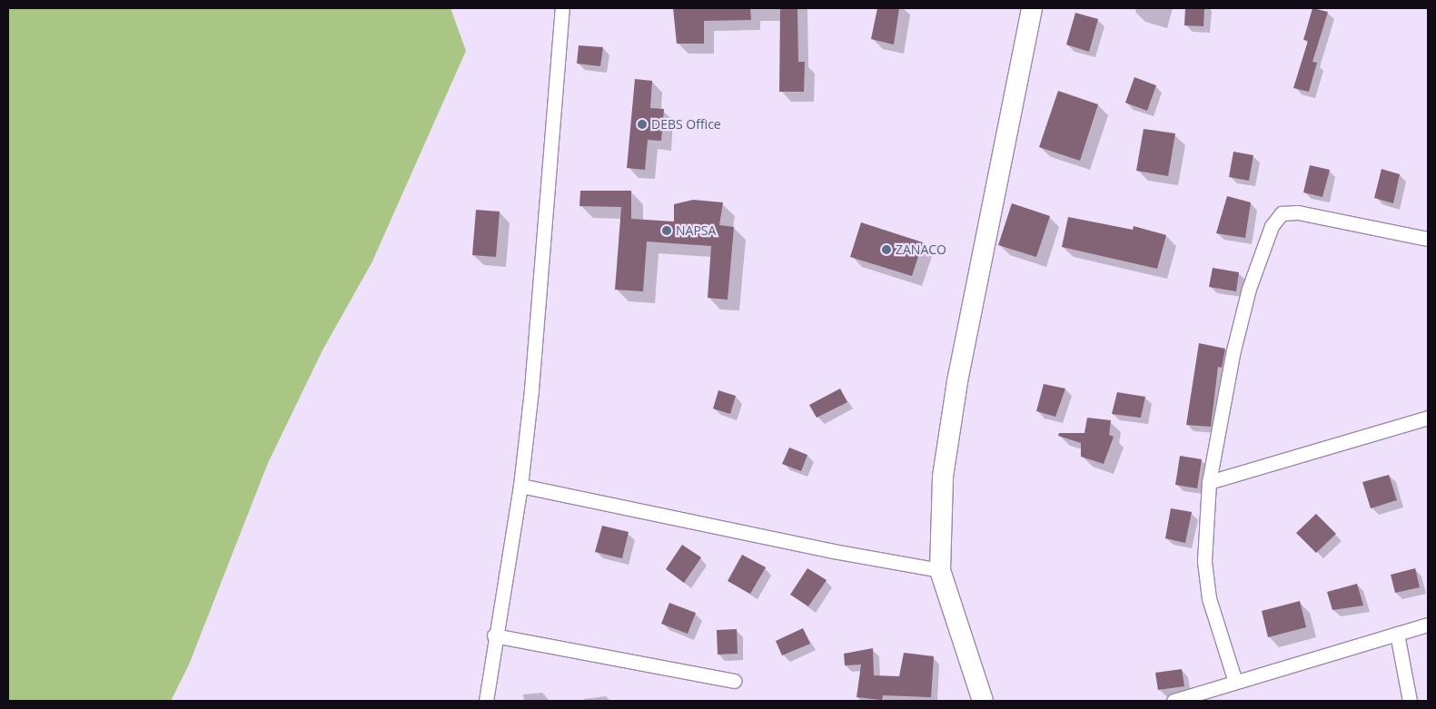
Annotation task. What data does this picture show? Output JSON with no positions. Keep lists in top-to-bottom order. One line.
{"places":["DEBS Office","NAPSA","ZANACO"]}
